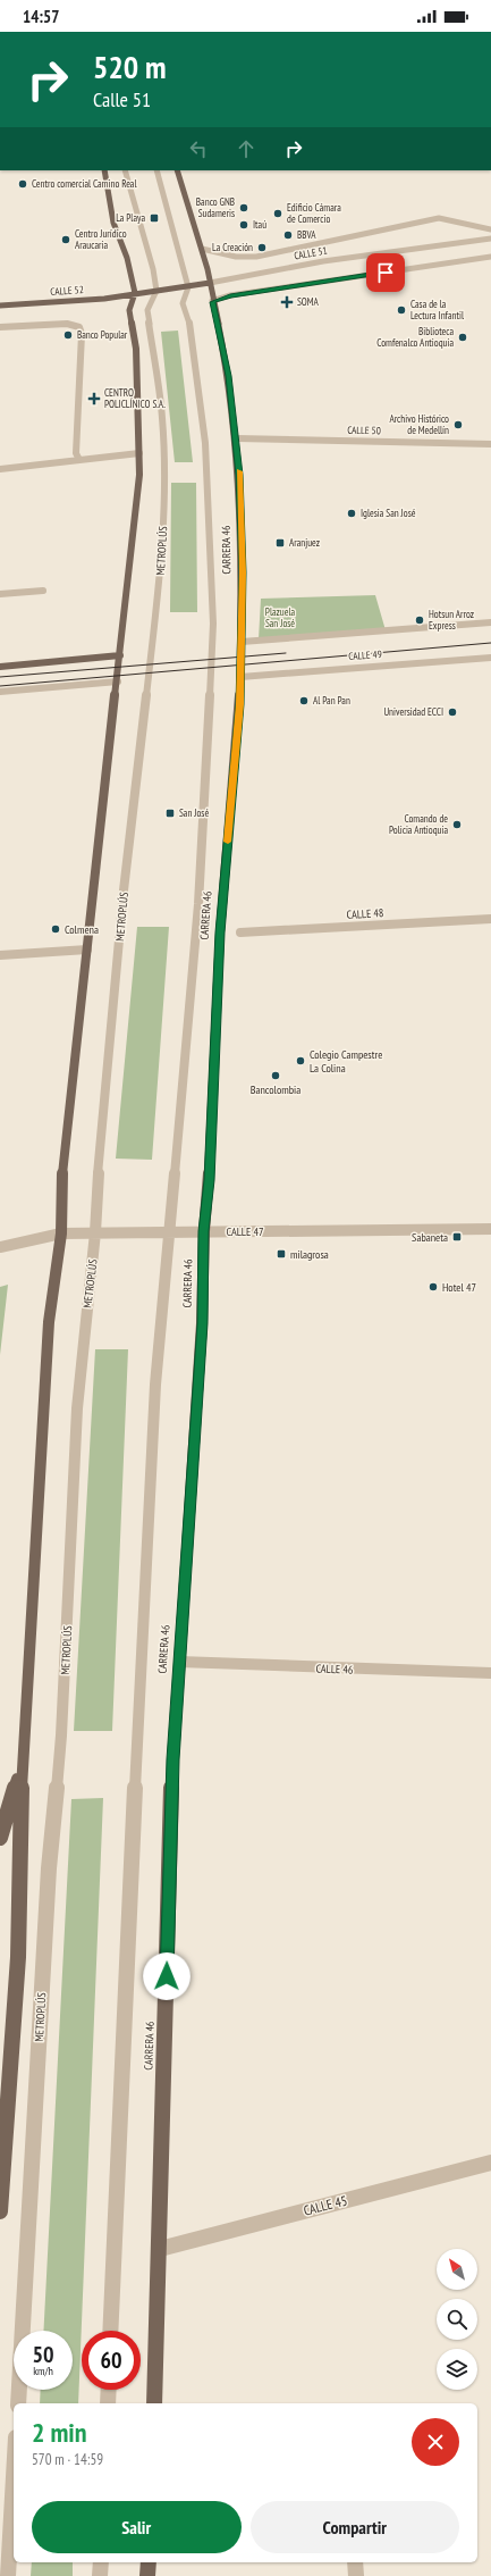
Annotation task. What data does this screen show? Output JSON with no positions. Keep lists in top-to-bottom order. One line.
{"streets":{"main road":["CALLE 51","CALLE 52","CARRERA 46"],"street":["CALLE 50","METROPLÚS","CALLE 49","CALLE 48","CALLE 47","CALLE 46","CALLE 45"]},"crossings":[["CALLE 51","CALLE 52"],["CALLE 51","CARRERA 46"],["CALLE 51","METROPLÚS"],["CALLE 50","CARRERA 46"],["CARRERA 46","CALLE 49"],["CARRERA 46","CALLE 47"],["CARRERA 46","CALLE 46"],["CARRERA 46","CALLE 45"],["METROPLÚS","CALLE 47"]],"parks":["Plazuela San José"],"places":{"other":["Centro comercial Camino Real","Banco GNB Sudameris","Edificio Cámara de Comercio","Itaú","BBVA","Centro Jurídico Araucaria","La Creación","Casa de la Lectura Infantil","Banco Popular","Biblioteca Comfenalco Antioquia","Archivo Histórico de Medellín","Iglesia San José","Hotsun Arroz Express","Al Pan Pan","Universidad ECCI","Comando de Policia Antioquia","Colmena","Colegio Campestre La Colina","Bancolombia","Hotel 47"],"transit":["La Playa","Aranjuez","San José","Sabaneta","milagrosa"],"health":["SOMA","CENTRO POLICLÍNICO S.A."]},"north":"top left","page":{"status":"14:57","turn":["520 m","Calle 51"],"speed":"50 km/h","limit":"60","heading":["2 min","570 m · 14:59"],"buttons":["Salir","Compartir"]}}
